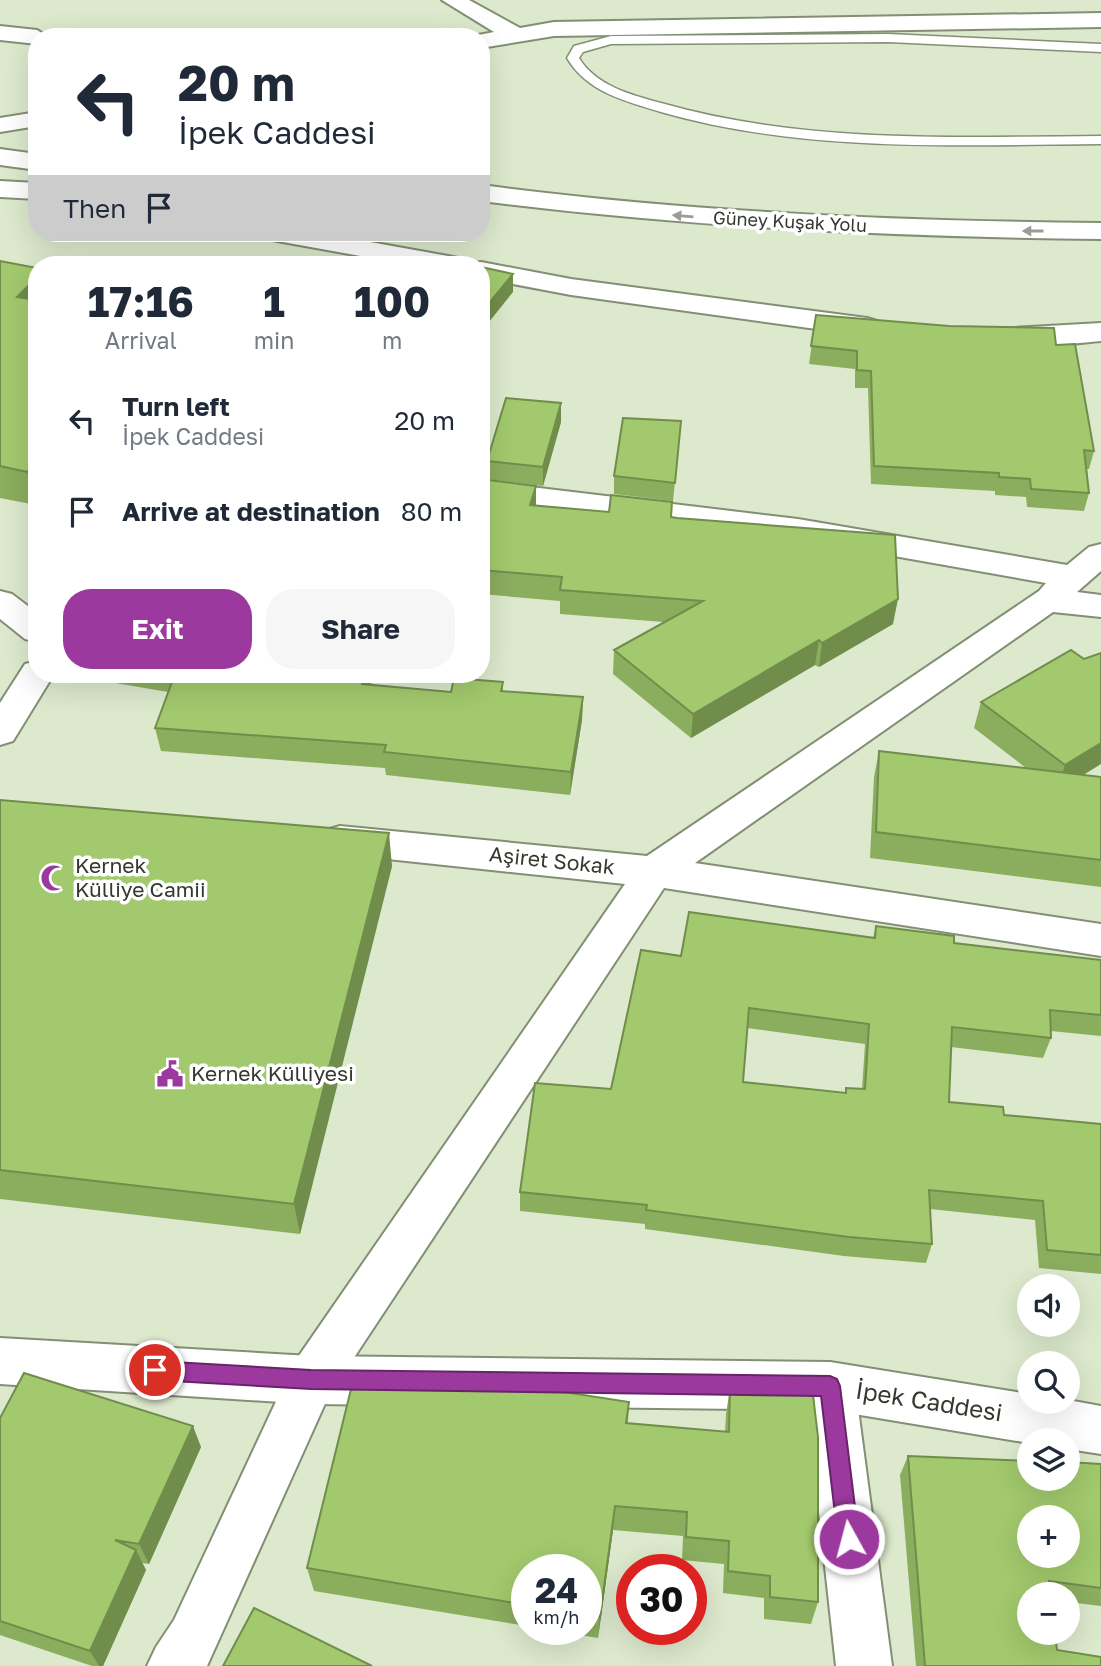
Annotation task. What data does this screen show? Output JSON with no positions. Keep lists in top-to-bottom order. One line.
{"streets":{"street":["Güney Kuşak Yolu","Aşiret Sokak","İpek Caddesi"]},"places":{"mosque":["Kernek Külliye Camii"],"public building":["Kernek Külliyesi"]},"page":{"turn":["20 m","İpek Caddesi"],"then":"Then","eta":["17:16","Arrival","1","min","100","m"],"list":[{"name":"Turn left","note":"İpek Caddesi","value":"20 m"},{"name":"Arrive at destination","value":"80 m"}],"buttons":["Exit","Share"],"map_buttons":["+","−"],"speed":"24 km/h","limit":"30"}}
